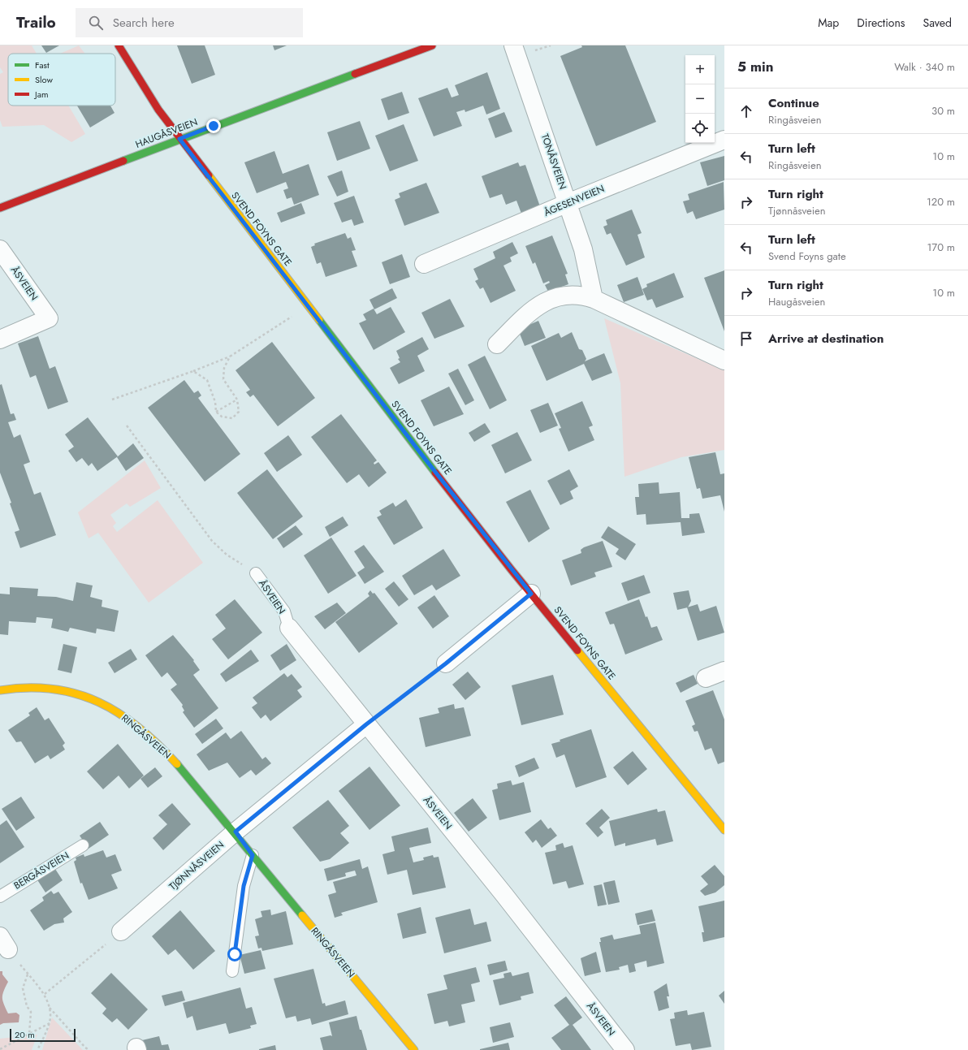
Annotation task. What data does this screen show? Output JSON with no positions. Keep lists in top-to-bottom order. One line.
{"streets":{"street":["HAUGÅSVEIEN","TONÅSVEIEN","ÅGESENVEIEN","SVEND FOYNS GATE","ÅSVEIEN","RINGÅSVEIEN","TJØNNÅSVEIEN"],"lane":["BERGÅSVEIEN"]},"crossings":[["HAUGÅSVEIEN","SVEND FOYNS GATE"],["TONÅSVEIEN","ÅGESENVEIEN"],["ÅSVEIEN","TJØNNÅSVEIEN"],["RINGÅSVEIEN","TJØNNÅSVEIEN"]],"legend":["Fast","Slow","Jam"],"scale_bar":"20 m","page":{"header":"Trailo","search":"Search here","nav":["Map","Directions","Saved"],"heading":["5 min","Walk · 340 m"],"map_buttons":["+","−"],"list":[["Continue","Ringåsveien","30 m"],["Turn left","Ringåsveien","10 m"],["Turn right","Tjønnåsveien","120 m"],["Turn left","Svend Foyns gate","170 m"],["Turn right","Haugåsveien","10 m"],"Arrive at destination"],"scale":"20 m"}}
